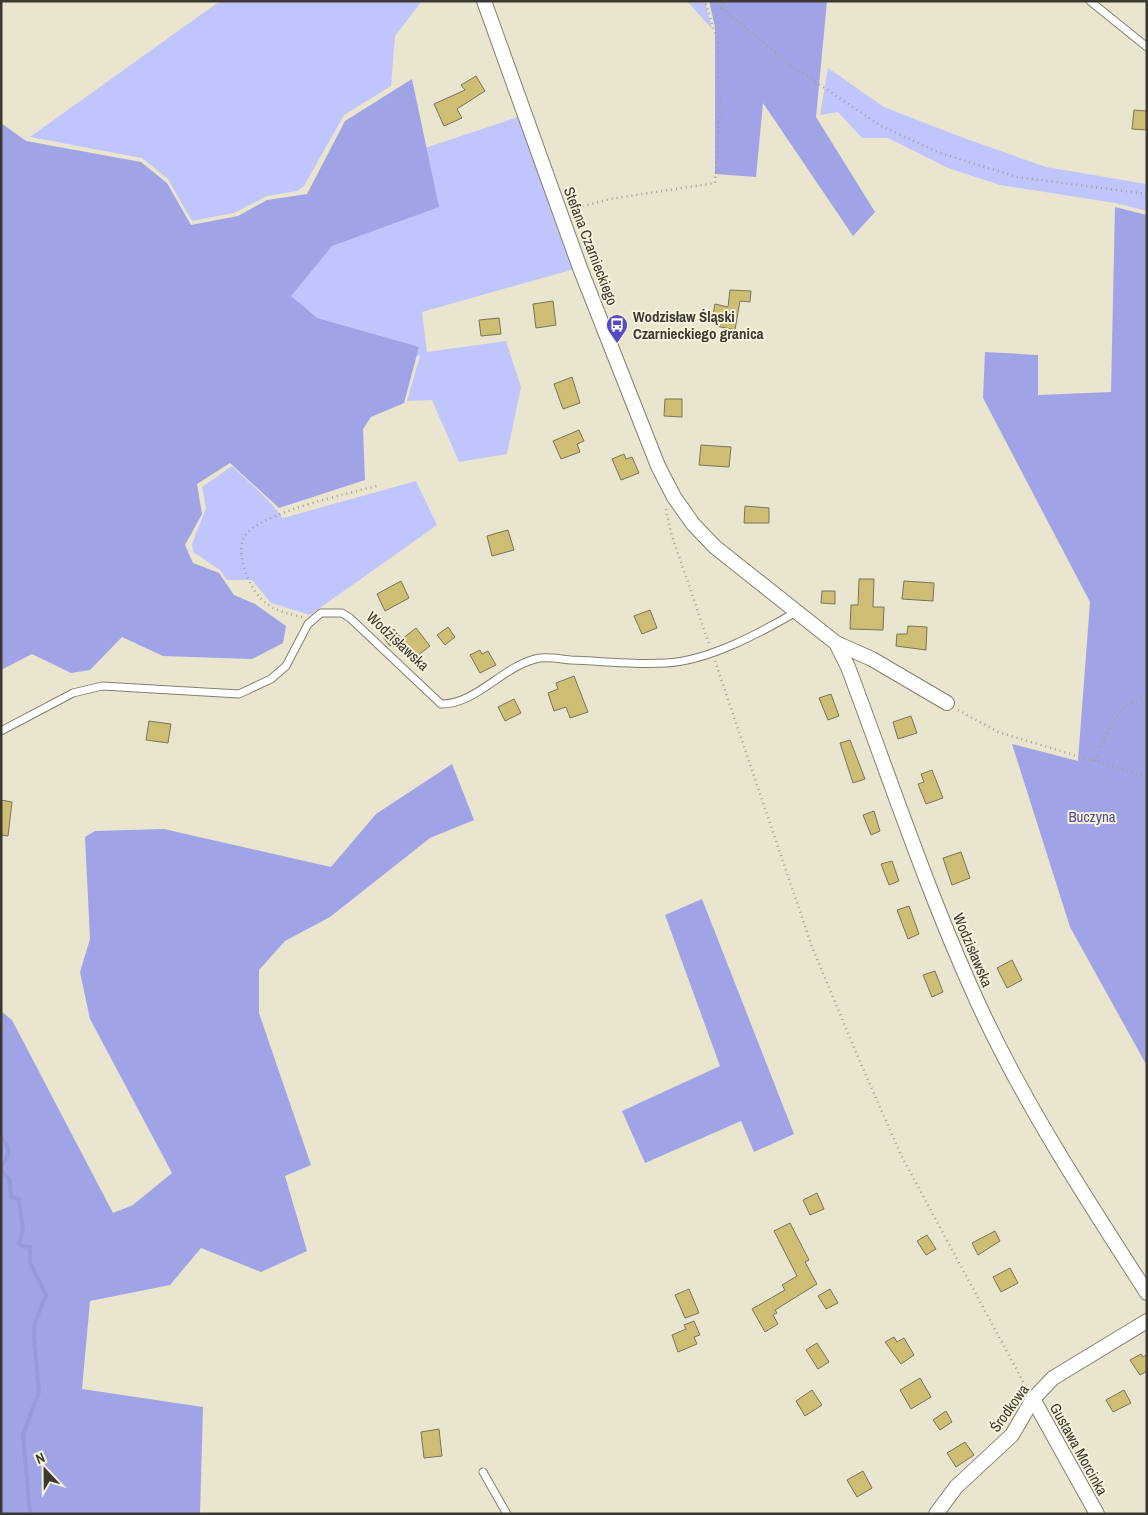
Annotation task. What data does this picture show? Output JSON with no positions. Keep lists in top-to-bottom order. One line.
{"streets":{"street":["Stefana Czarnieckiego","Wodzisławska","Środkowa","Gustawa Morcinka"]},"crossings":[["Stefana Czarnieckiego","Wodzisławska"],["Środkowa","Gustawa Morcinka"]],"parks":["Buczyna"],"places":{"bus stop":["Wodzisław Śląski Czarnieckiego granica"]},"north":"top"}
